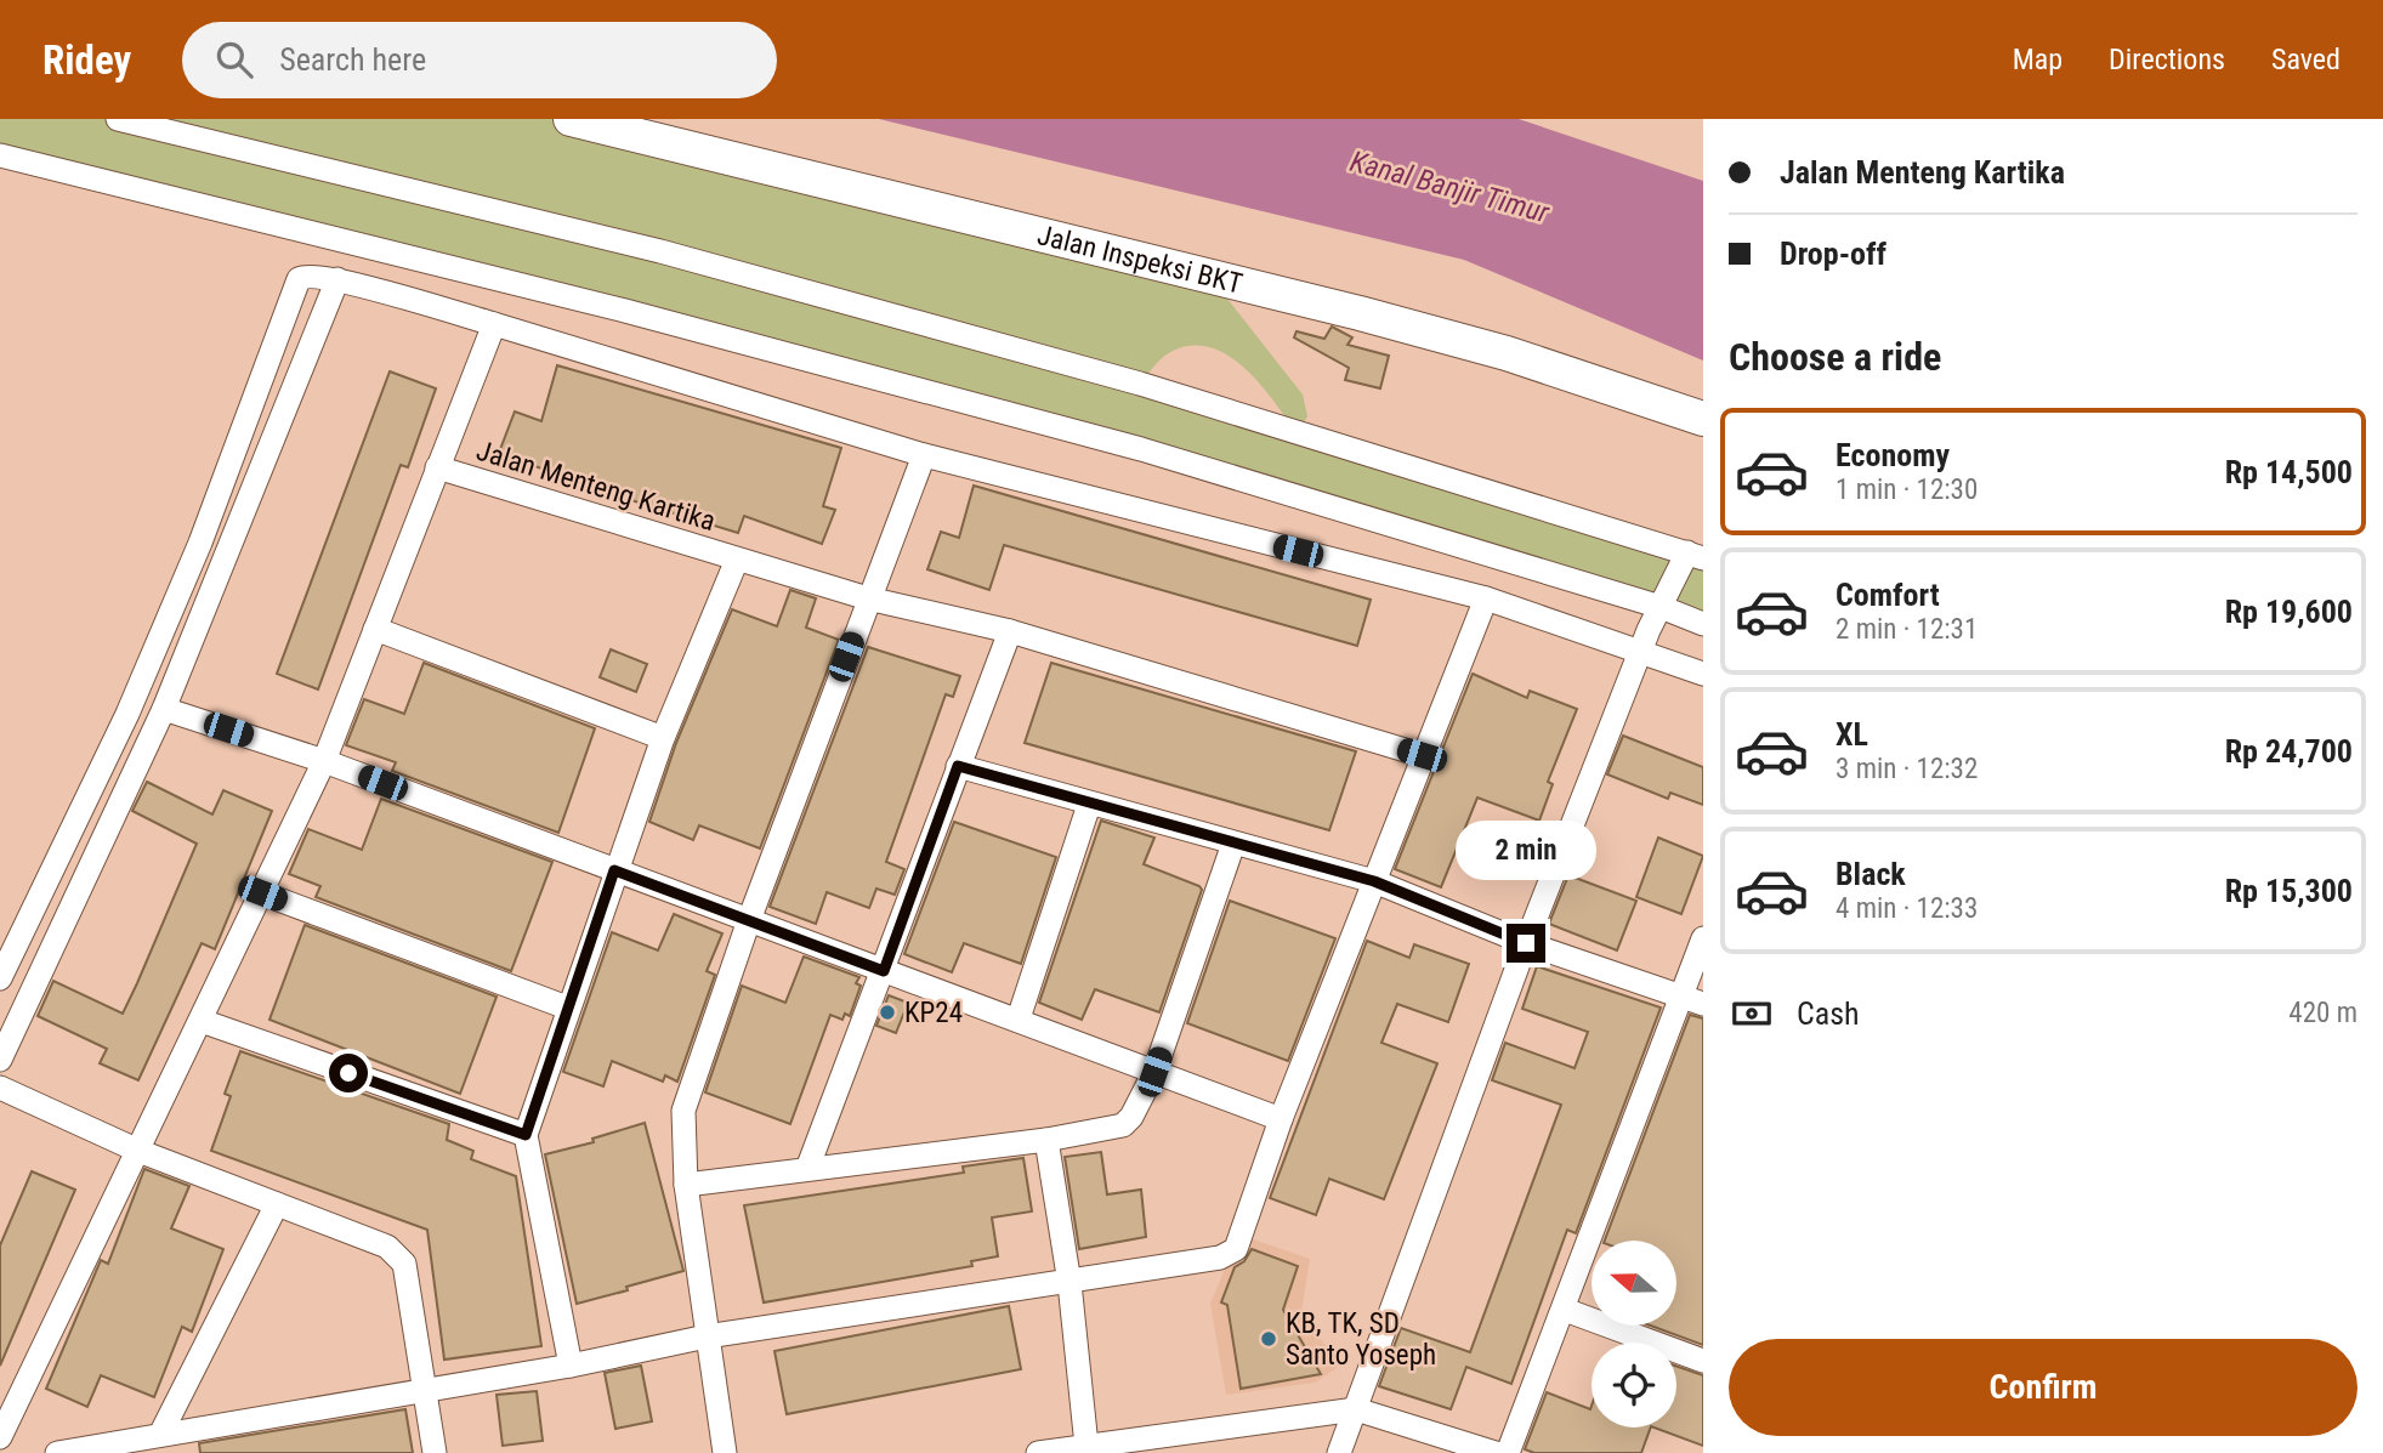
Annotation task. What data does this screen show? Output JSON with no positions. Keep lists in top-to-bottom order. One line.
{"streets":{"street":["Jalan Inspeksi BKT","Jalan Menteng Kartika"]},"water":["Kanal Banjir Timur"],"places":["KP24","KB, TK, SD Santo Yoseph"],"north":"left","page":{"header":"Ridey","search":"Search here","nav":["Map","Directions","Saved"],"banner":["Jalan Menteng Kartika","Drop-off"],"heading":"Choose a ride","list":[{"name":"Economy","note":"1 min · 12:30","value":"Rp 14,500"},{"name":"Comfort","note":"2 min · 12:31","value":"Rp 19,600"},{"name":"XL","note":"3 min · 12:32","value":"Rp 24,700"},{"name":"Black","note":"4 min · 12:33","value":"Rp 15,300"}],"bubble":"2 min","pay":["Cash","420 m"],"buttons":"Confirm"}}
